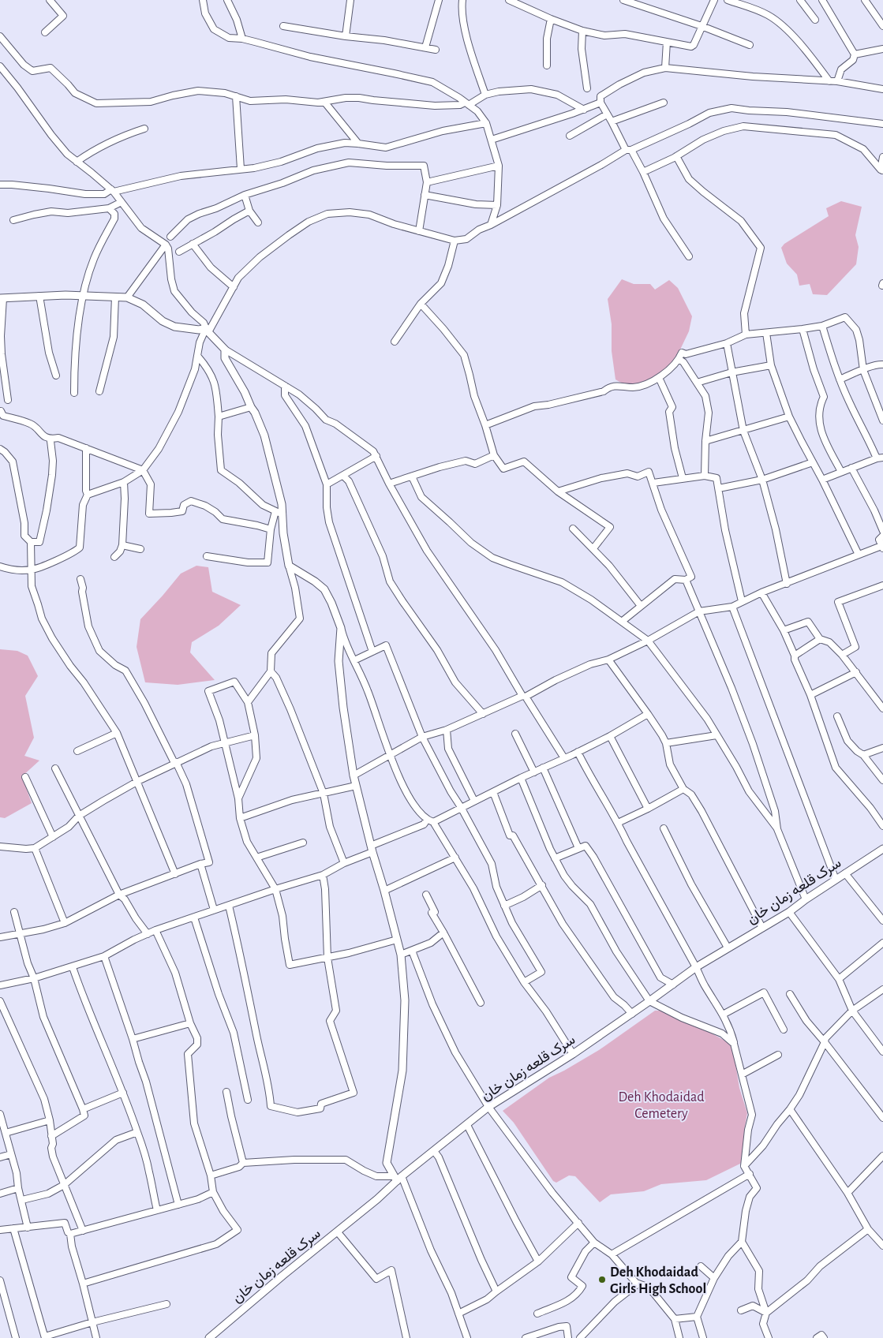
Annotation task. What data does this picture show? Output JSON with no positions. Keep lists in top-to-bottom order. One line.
{"streets":{"street":["سرک قلعه زمان خان"]},"parks":["Deh Khodaidad Cemetery"],"places":["Deh Khodaidad Girls High School"]}
